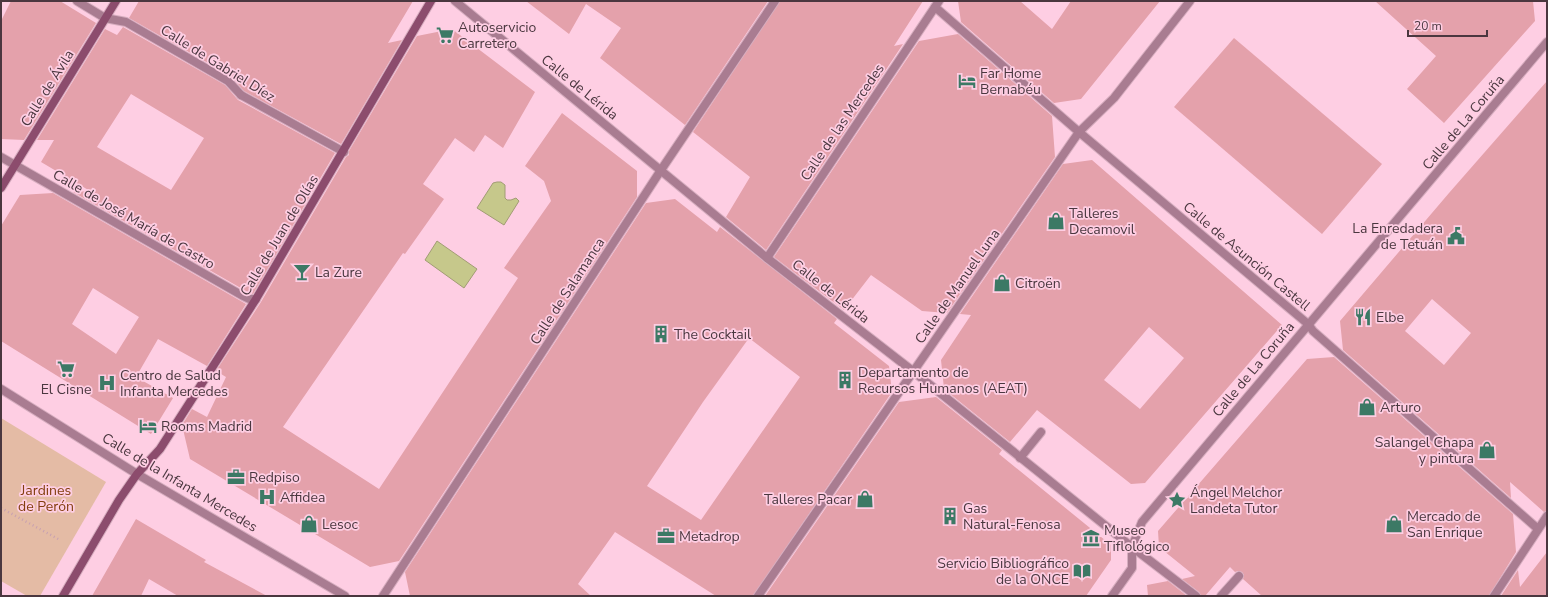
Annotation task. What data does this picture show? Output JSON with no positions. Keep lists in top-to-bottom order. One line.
{"streets":{"main road":["Calle de Ávila","Calle de Juan de Olías"],"street":["Calle de Gabriel Díez","Calle de Lérida","Calle de las Mercedes","Calle de La Coruña","Calle de José María de Castro","Calle de Asunción Castell","Calle de Manuel Luna","Calle de Salamanca","Calle de la Infanta Mercedes"]},"crossings":[["Calle de Gabriel Díez","Calle de Ávila"],["Calle de Gabriel Díez","Calle de Juan de Olías"],["Calle de Lérida","Calle de las Mercedes"],["Calle de Lérida","Calle de La Coruña"],["Calle de Lérida","Calle de Manuel Luna"],["Calle de Lérida","Calle de Salamanca"],["Calle de Ávila","Calle de José María de Castro"],["Calle de las Mercedes","Calle de Asunción Castell"],["Calle de La Coruña","Calle de Asunción Castell"],["Calle de José María de Castro","Calle de Juan de Olías"],["Calle de Juan de Olías","Calle de la Infanta Mercedes"],["Calle de Asunción Castell","Calle de Manuel Luna"]],"parks":["Jardines de Perón"],"places":{"supermarket":["Autoservicio Carretero","El Cisne"],"hotel":["Far Home Bernabéu","Rooms Madrid"],"shop":["Talleres Decamovil","Citroën","Arturo","Salangel Chapa y pintura","Talleres Pacar","Lesoc","Mercado de San Enrique"],"public building":["La Enredadera de Tetuán"],"bar":["La Zure"],"restaurant":["Elbe"],"building":["The Cocktail","Departamento de Recursos Humanos (AEAT)","Gas Natural-Fenosa"],"hospital":["Centro de Salud Infanta Mercedes","Affidea"],"office":["Redpiso","Metadrop"],"place":["Ángel Melchor Landeta Tutor"],"museum":["Museo Tiflológico"],"library":["Servicio Bibliográfico de la ONCE"]},"scale_bar":"20 m"}
